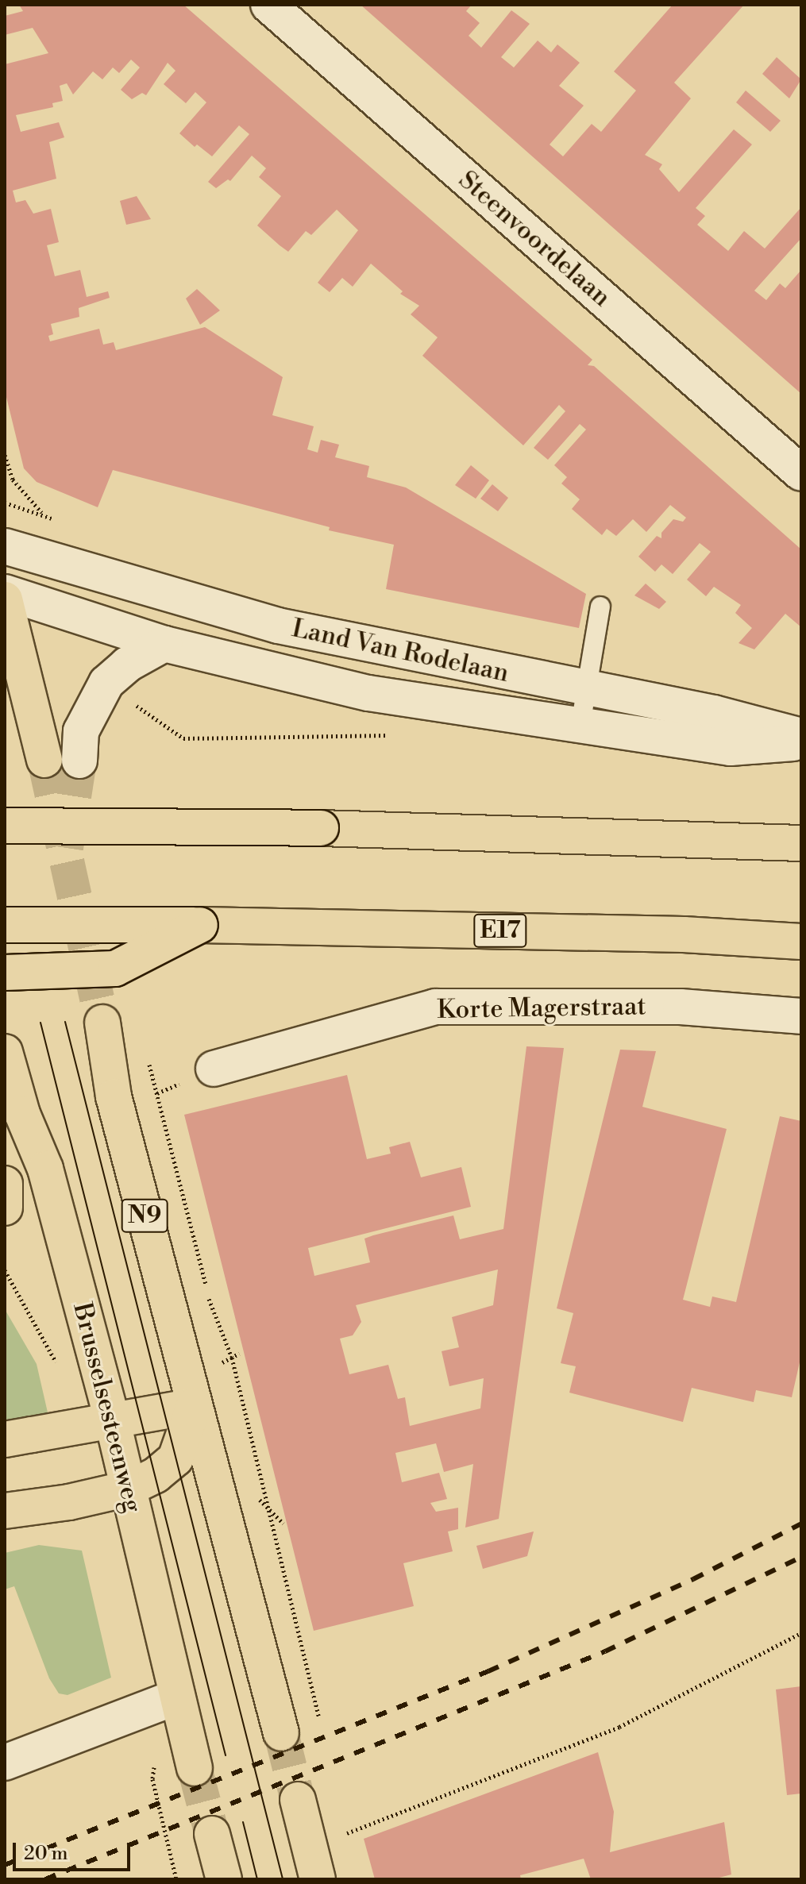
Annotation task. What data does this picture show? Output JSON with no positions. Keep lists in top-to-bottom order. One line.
{"streets":{"main road":["E17","N9","Brusselsesteenweg"],"street":["Steenvoordelaan","Land Van Rodelaan","Korte Magerstraat"]},"scale_bar":"20 m"}
